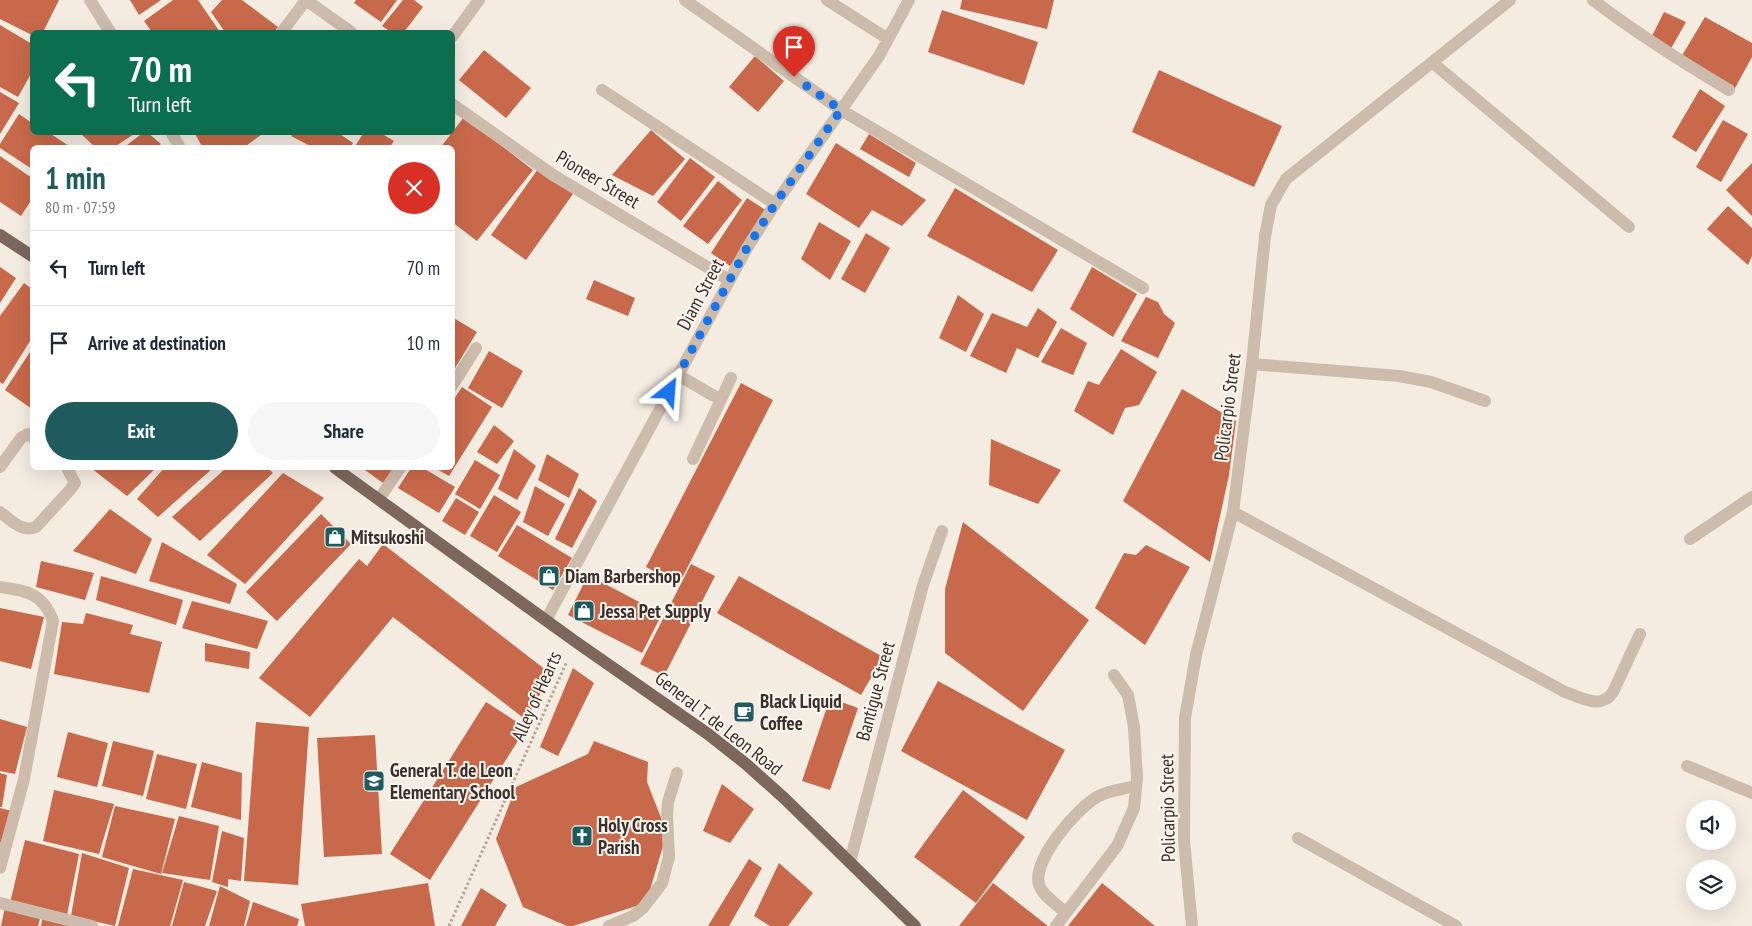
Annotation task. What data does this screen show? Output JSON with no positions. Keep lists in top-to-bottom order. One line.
{"streets":{"main road":["General T. de Leon Road"],"street":["Pioneer Street","Diam Street","Policarpio Street","Bantigue Street"],"path":["Alley of Hearts"]},"crossings":[["Pioneer Street","Diam Street"],["Diam Street","General T. de Leon Road"],["Bantigue Street","General T. de Leon Road"],["Alley of Hearts","General T. de Leon Road"]],"places":{"shop":["Mitsukoshi","Diam Barbershop","Jessa Pet Supply"],"cafe":["Black Liquid Coffee"],"school or university":["General T. de Leon Elementary School"],"church":["Holy Cross Parish"]},"page":{"turn":["70 m","Turn left"],"heading":["1 min","80 m · 07:59"],"list":[{"name":"Turn left","value":"70 m"},{"name":"Arrive at destination","value":"10 m"}],"buttons":["Exit","Share"]}}
